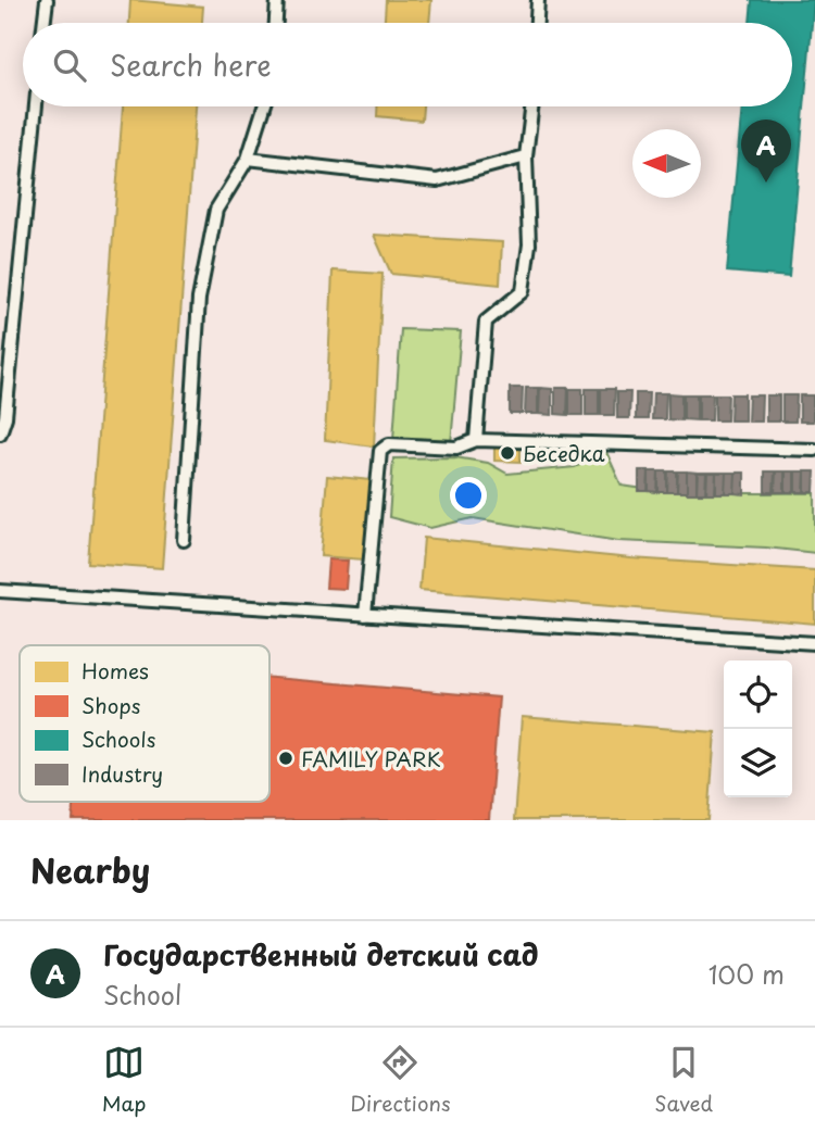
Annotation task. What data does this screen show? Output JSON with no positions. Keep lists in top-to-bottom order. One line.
{"places":["Беседка","FAMILY PARK"],"legend":["Homes","Shops","Schools","Industry"],"north":"left","page":{"search":"Search here","pins":"A","heading":"Nearby","list":[{"mark":"A","name":"Государственный детский сад","note":"School","value":"100 m"}],"nav":["Map","Directions","Saved"]}}
